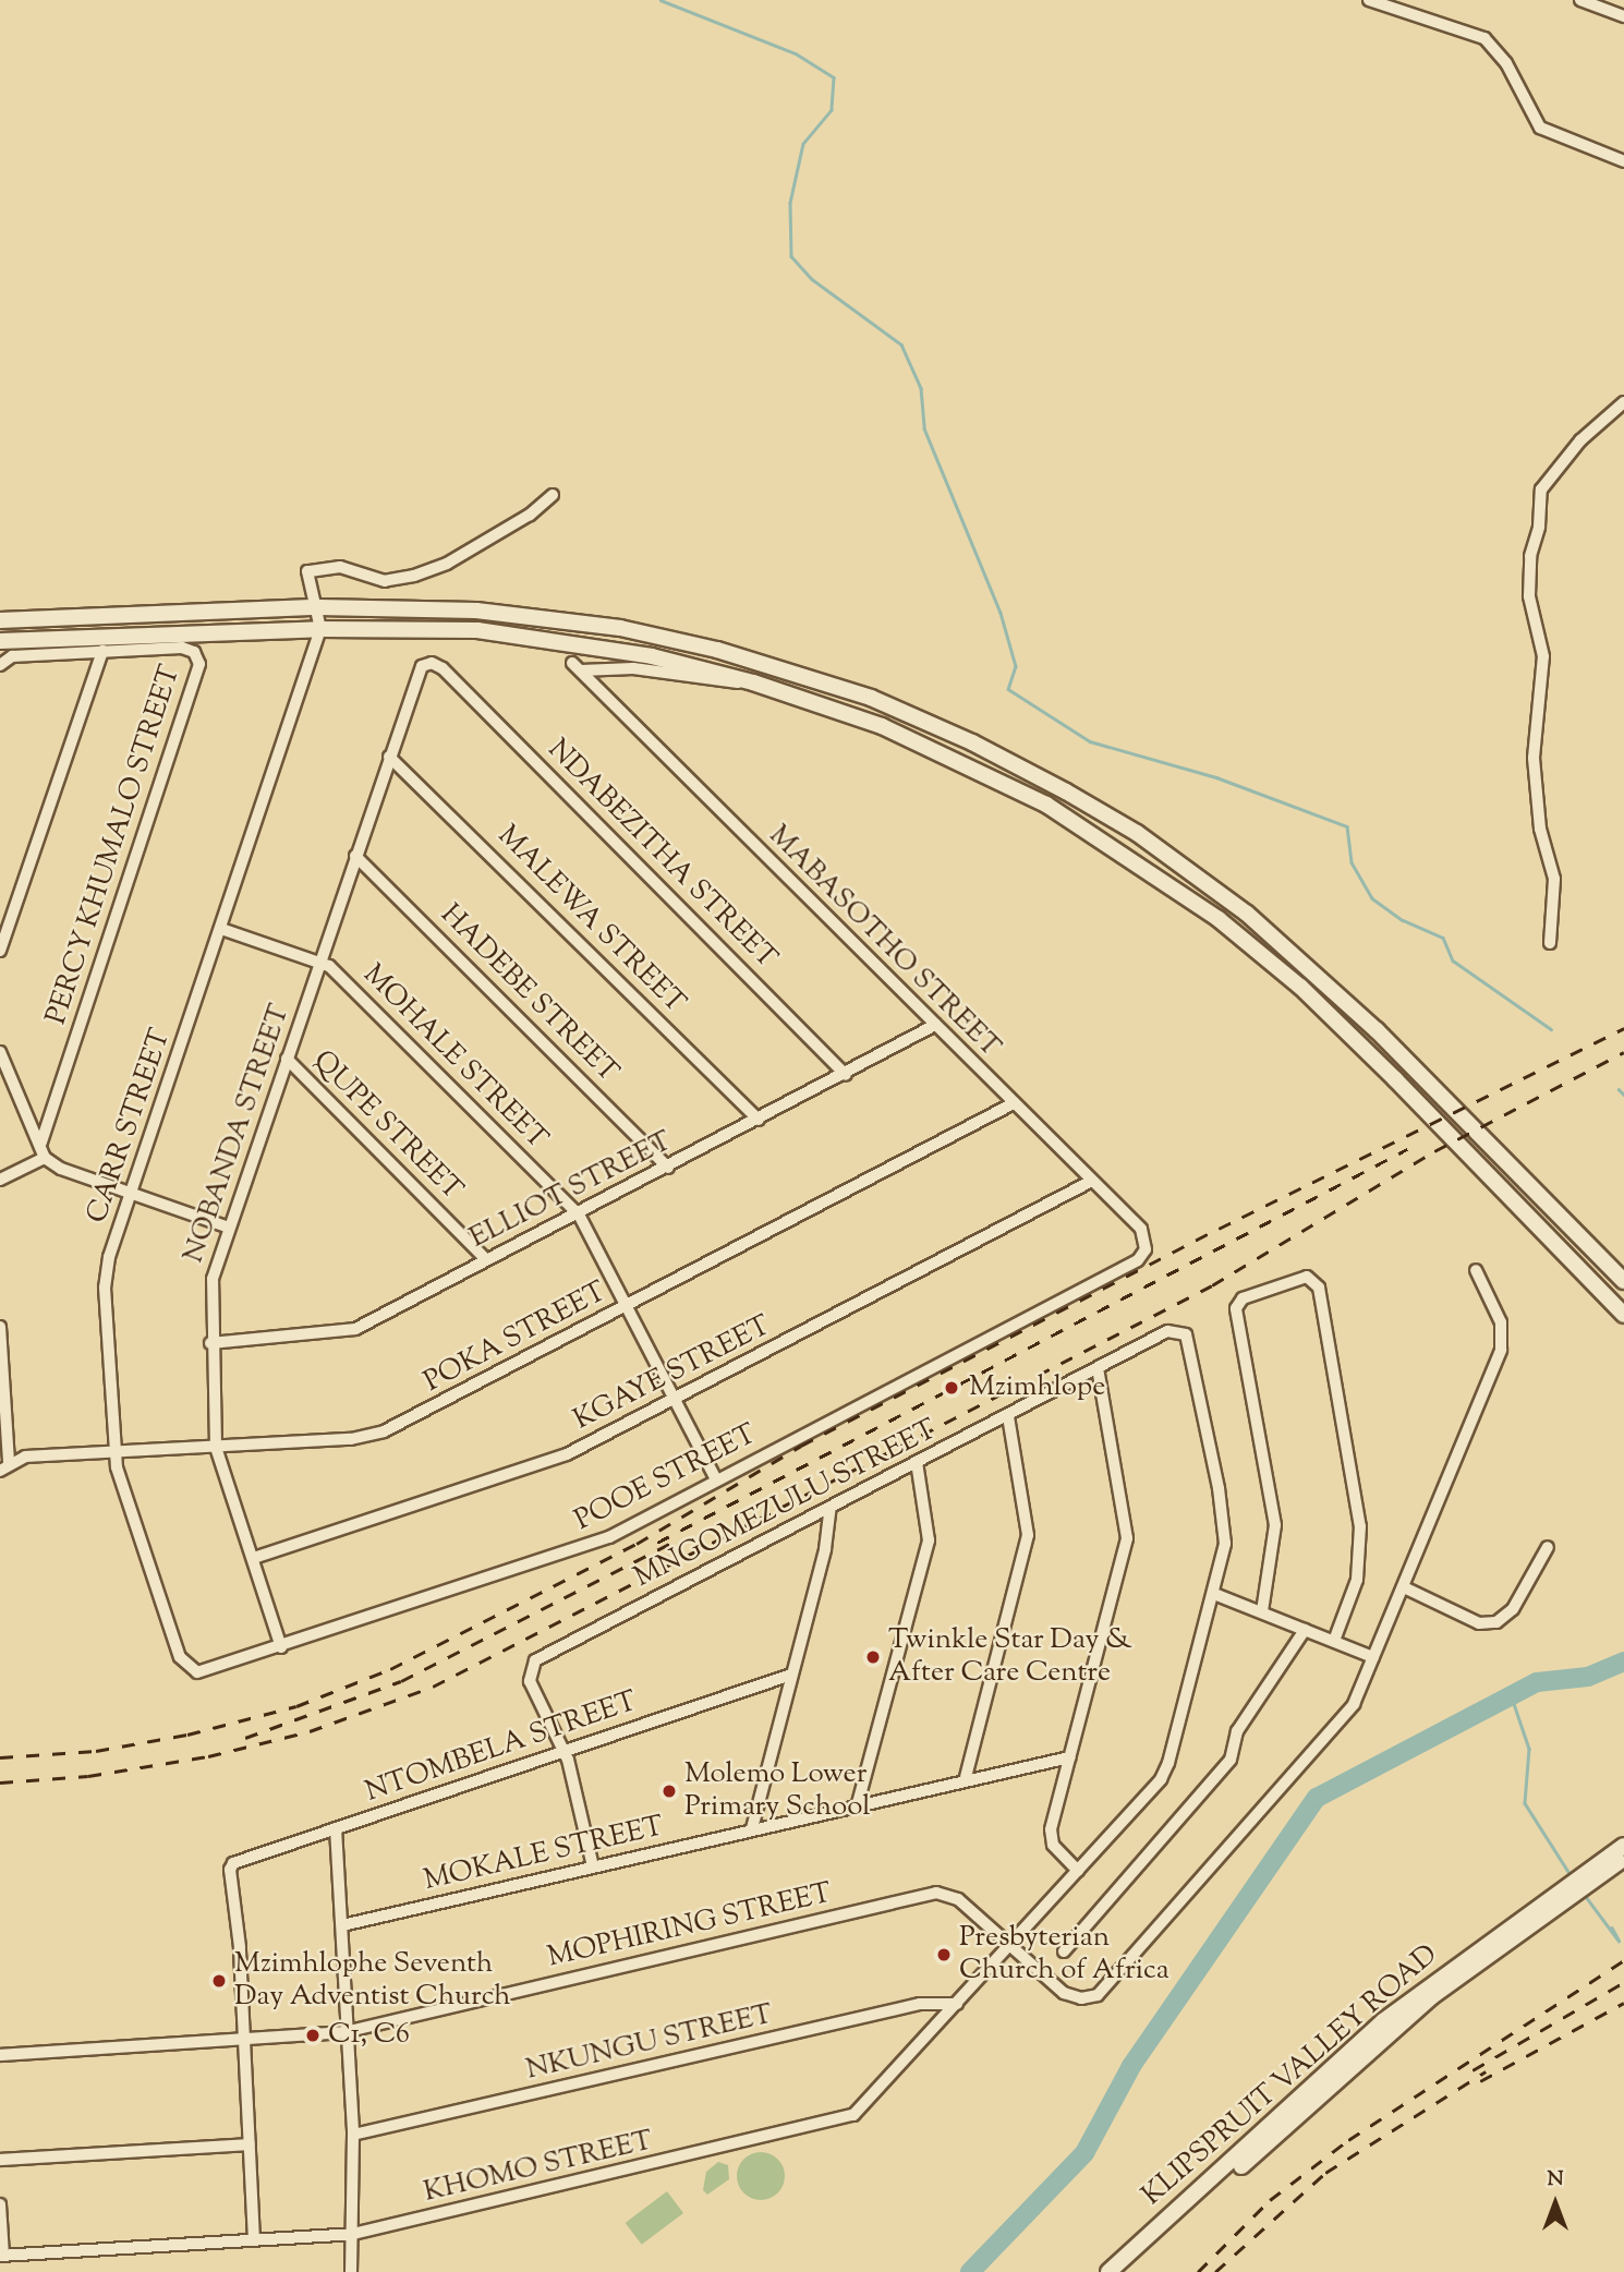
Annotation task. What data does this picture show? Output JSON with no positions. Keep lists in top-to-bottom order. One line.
{"streets":{"main road":["KLIPSPRUIT VALLEY ROAD"],"street":["PERCY KHUMALO STREET","NDABEZITHA STREET","MALEWA STREET","MABASOTHO STREET","HADEBE STREET","MOHALE STREET","CARR STREET","QUPE STREET","NOBANDA STREET","ELLIOT STREET","POKA STREET","KGAYE STREET","POOE STREET","MNGOMEZULU STREET","NTOMBELA STREET","MOKALE STREET","MOPHIRING STREET","NKUNGU STREET","KHOMO STREET"]},"crossings":[["NDABEZITHA STREET","NOBANDA STREET"],["NDABEZITHA STREET","ELLIOT STREET"],["MALEWA STREET","NOBANDA STREET"],["MALEWA STREET","ELLIOT STREET"],["MABASOTHO STREET","ELLIOT STREET"],["MABASOTHO STREET","POKA STREET"],["MABASOTHO STREET","KGAYE STREET"],["MABASOTHO STREET","POOE STREET"],["HADEBE STREET","NOBANDA STREET"],["HADEBE STREET","ELLIOT STREET"],["MOHALE STREET","CARR STREET"],["MOHALE STREET","NOBANDA STREET"],["MOHALE STREET","ELLIOT STREET"],["MOHALE STREET","POKA STREET"],["MOHALE STREET","KGAYE STREET"],["MOHALE STREET","POOE STREET"],["CARR STREET","POKA STREET"],["CARR STREET","POOE STREET"],["QUPE STREET","NOBANDA STREET"],["QUPE STREET","ELLIOT STREET"],["NOBANDA STREET","ELLIOT STREET"],["NOBANDA STREET","POKA STREET"],["NOBANDA STREET","KGAYE STREET"],["NOBANDA STREET","POOE STREET"],["MNGOMEZULU STREET","NTOMBELA STREET"],["MNGOMEZULU STREET","MOKALE STREET"],["MNGOMEZULU STREET","KHOMO STREET"],["NTOMBELA STREET","MOPHIRING STREET"],["MOPHIRING STREET","KHOMO STREET"],["NKUNGU STREET","KHOMO STREET"]],"places":["Mzimhlope","Twinkle Star Day & After Care Centre","Molemo Lower Primary School","Presbyterian Church of Africa","Mzimhlophe Seventh Day Adventist Church","C1, C6"],"north":"top"}
